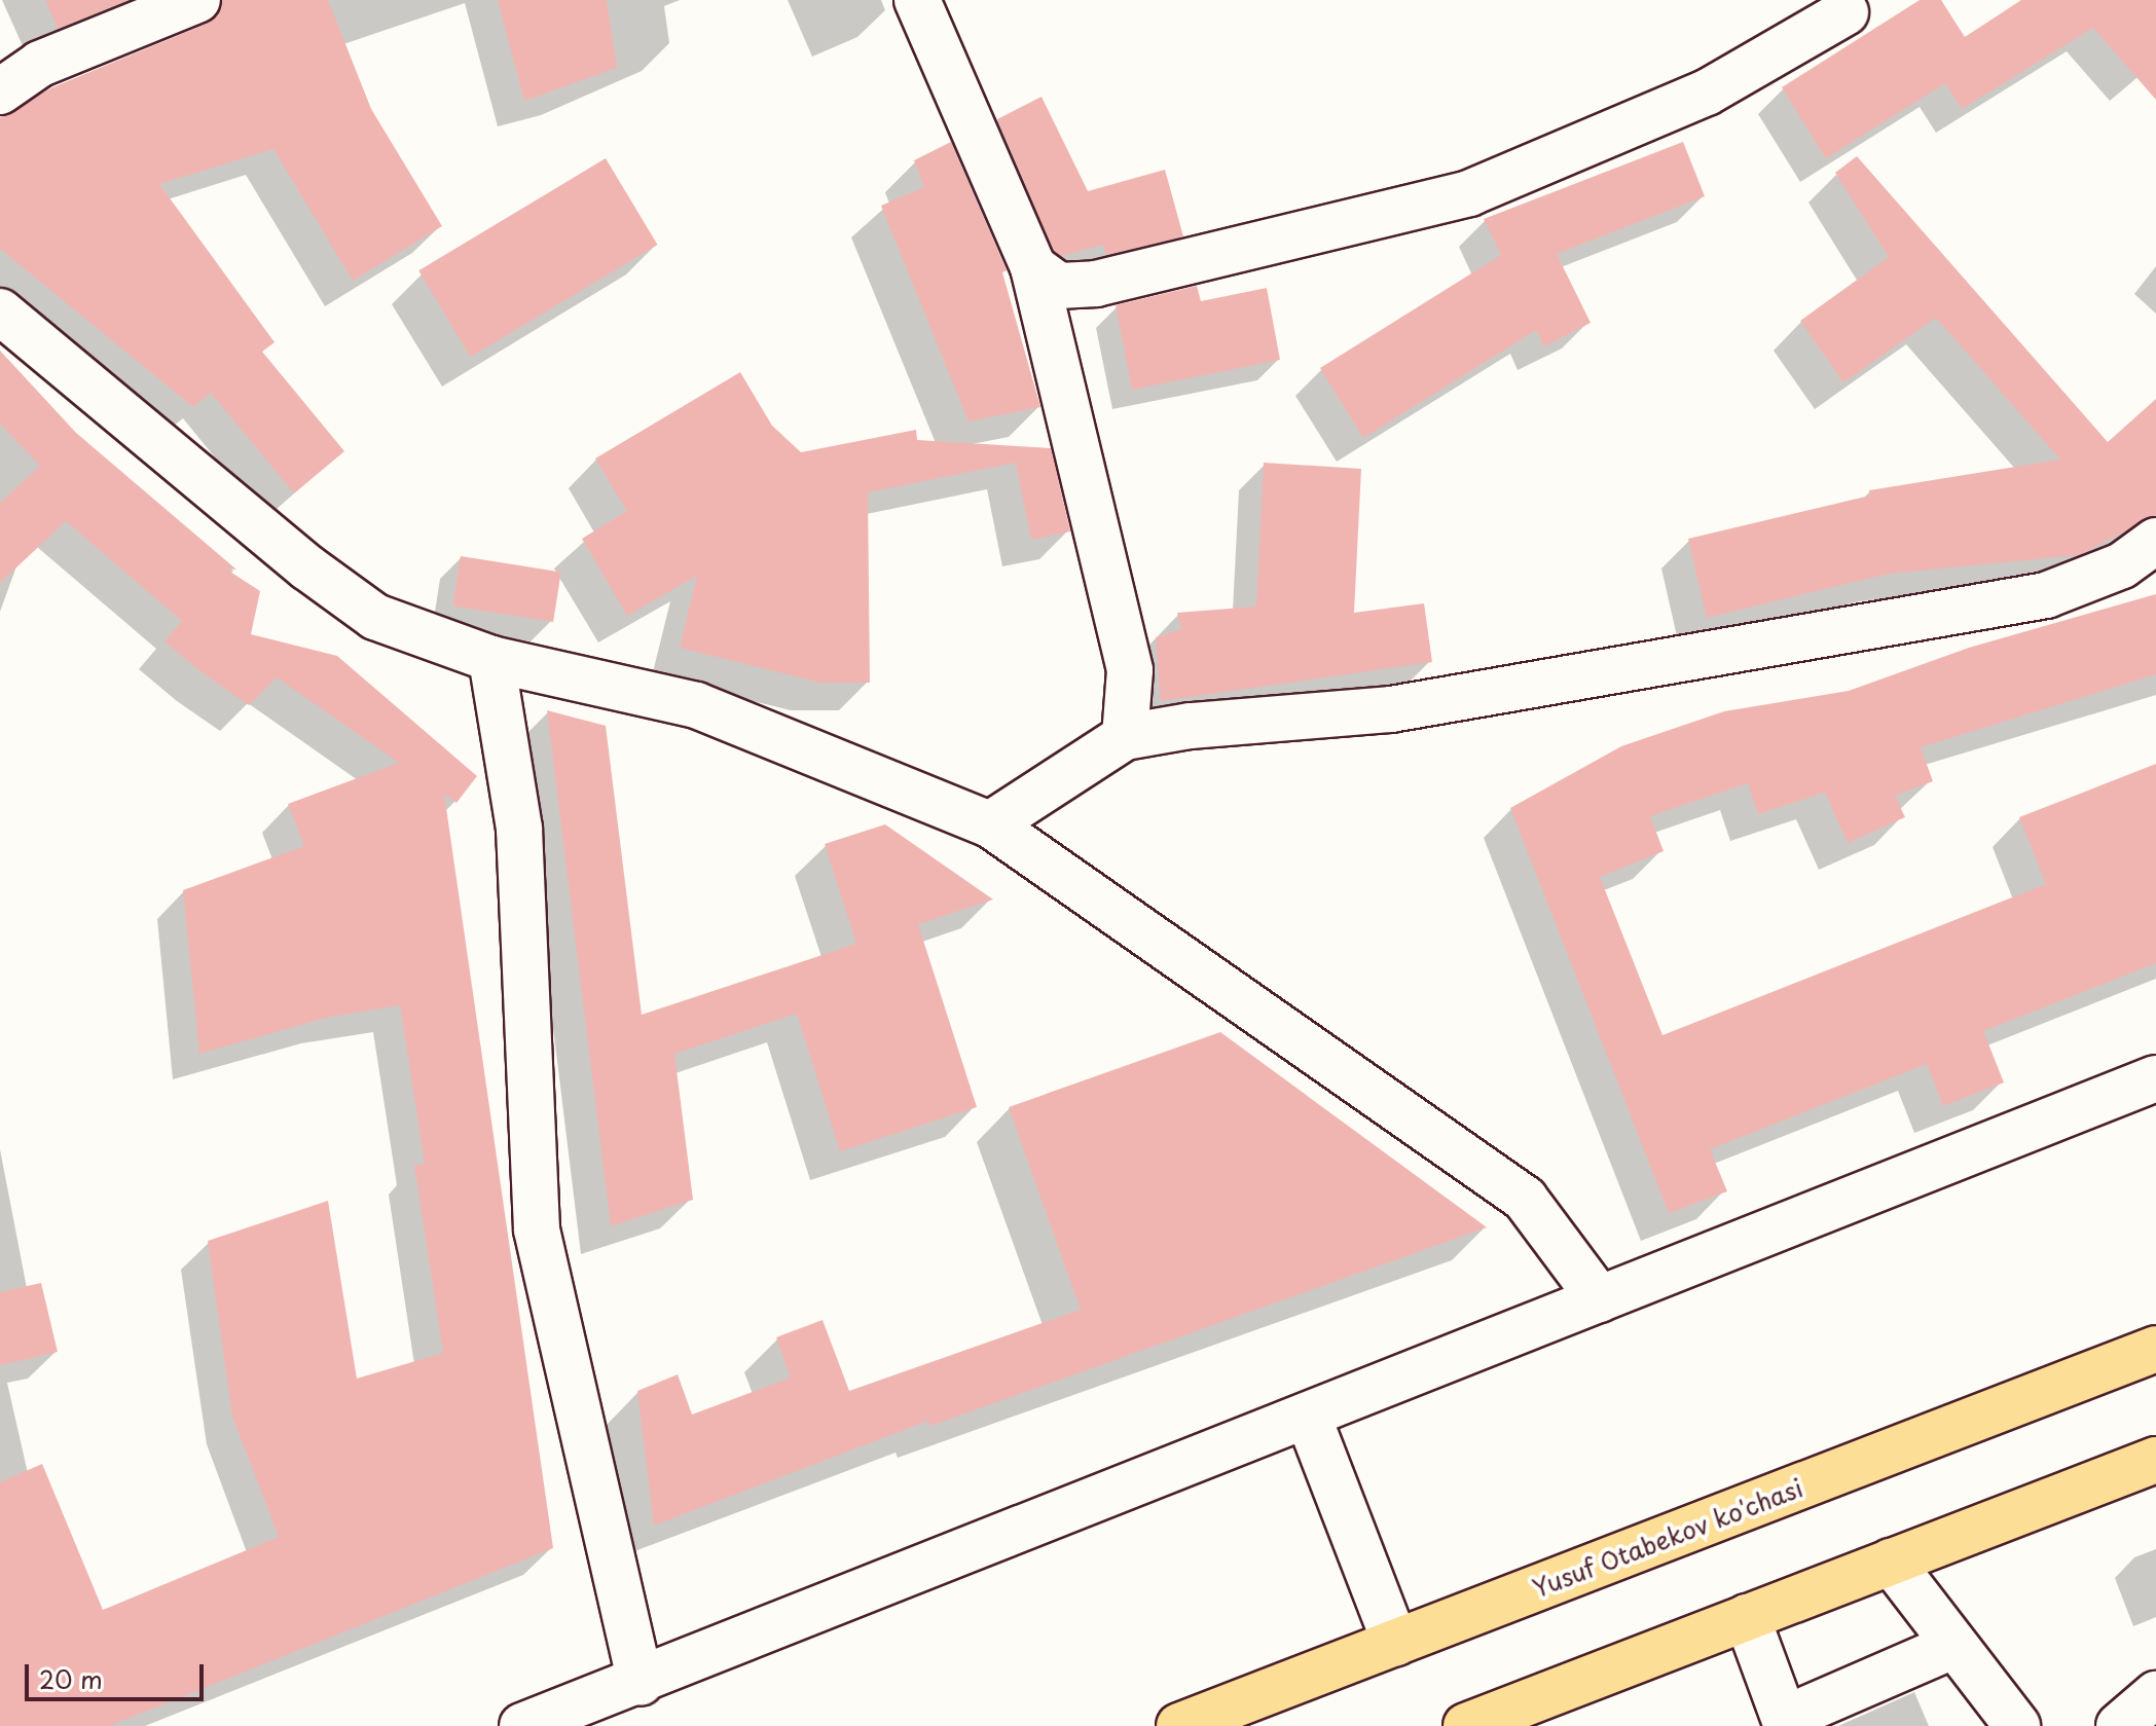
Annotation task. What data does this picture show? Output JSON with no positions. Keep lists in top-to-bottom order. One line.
{"streets":{"main road":["Yusuf Otabekov ko'chasi"]},"scale_bar":"20 m"}
